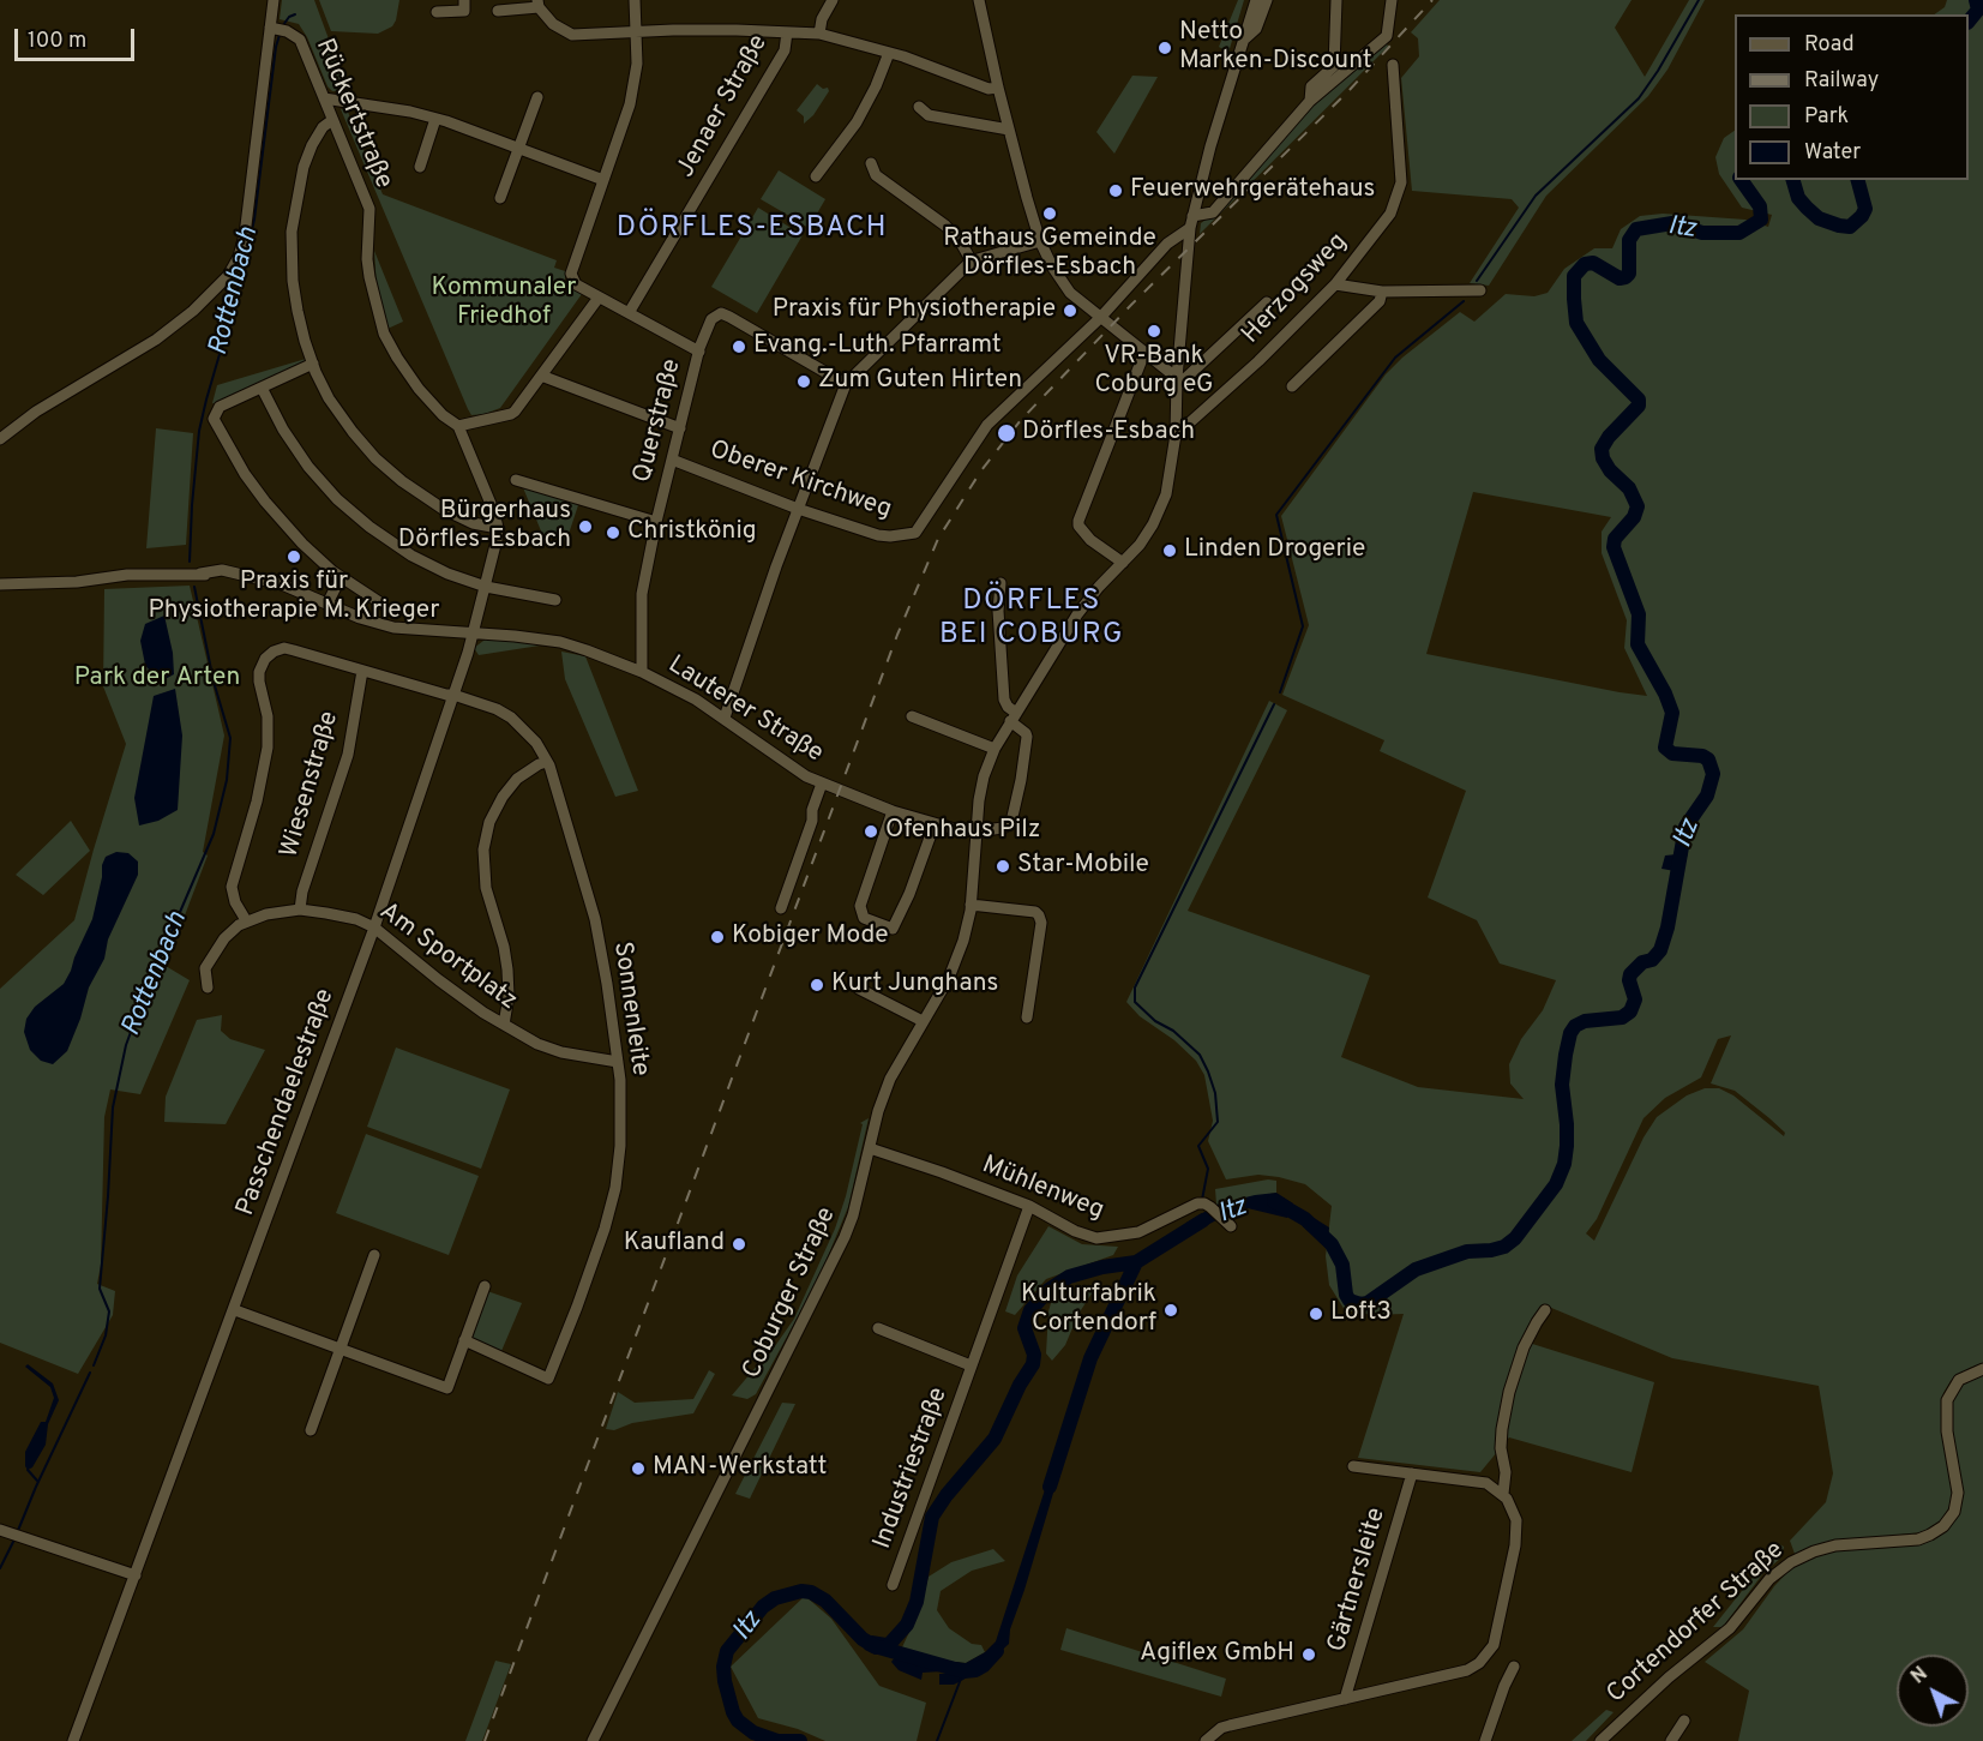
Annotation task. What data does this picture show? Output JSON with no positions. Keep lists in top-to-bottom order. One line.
{"streets":{"street":["Jenaer Straße","Rückertstraße","Herzogsweg","Querstraße","Oberer Kirchweg","Lauterer Straße","Wiesenstraße","Am Sportplatz","Sonnenleite","Passchendaelestraße","Mühlenweg","Coburger Straße","Industriestraße","Gärtnersleite","Cortendorfer Straße"]},"crossings":[["Rückertstraße","Lauterer Straße"],["Rückertstraße","Passchendaelestraße"],["Herzogsweg","Coburger Straße"],["Querstraße","Oberer Kirchweg"],["Querstraße","Lauterer Straße"],["Lauterer Straße","Passchendaelestraße"],["Lauterer Straße","Coburger Straße"],["Wiesenstraße","Am Sportplatz"],["Wiesenstraße","Sonnenleite"],["Am Sportplatz","Sonnenleite"],["Am Sportplatz","Passchendaelestraße"],["Sonnenleite","Passchendaelestraße"],["Mühlenweg","Coburger Straße"],["Mühlenweg","Industriestraße"]],"districts":["DÖRFLES-ESBACH","DÖRFLES BEI COBURG"],"water":["Itz","Rottenbach"],"parks":["Kommunaler Friedhof","Park der Arten"],"places":["Netto Marken-Discount","Feuerwehrgerätehaus","Rathaus Gemeinde Dörfles-Esbach","Praxis für Physiotherapie","VR-Bank Coburg eG","Evang.-Luth. Pfarramt","Zum Guten Hirten","Dörfles-Esbach","Bürgerhaus Dörfles-Esbach","Christkönig","Linden Drogerie","Praxis für Physiotherapie M. Krieger","Ofenhaus Pilz","Star-Mobile","Kobiger Mode","Kurt Junghans","Kaufland","Kulturfabrik Cortendorf","Loft3","MAN-Werkstatt","Agiflex GmbH"],"legend":["Road","Railway","Park","Water"],"scale_bar":"100 m","north":"top left"}
